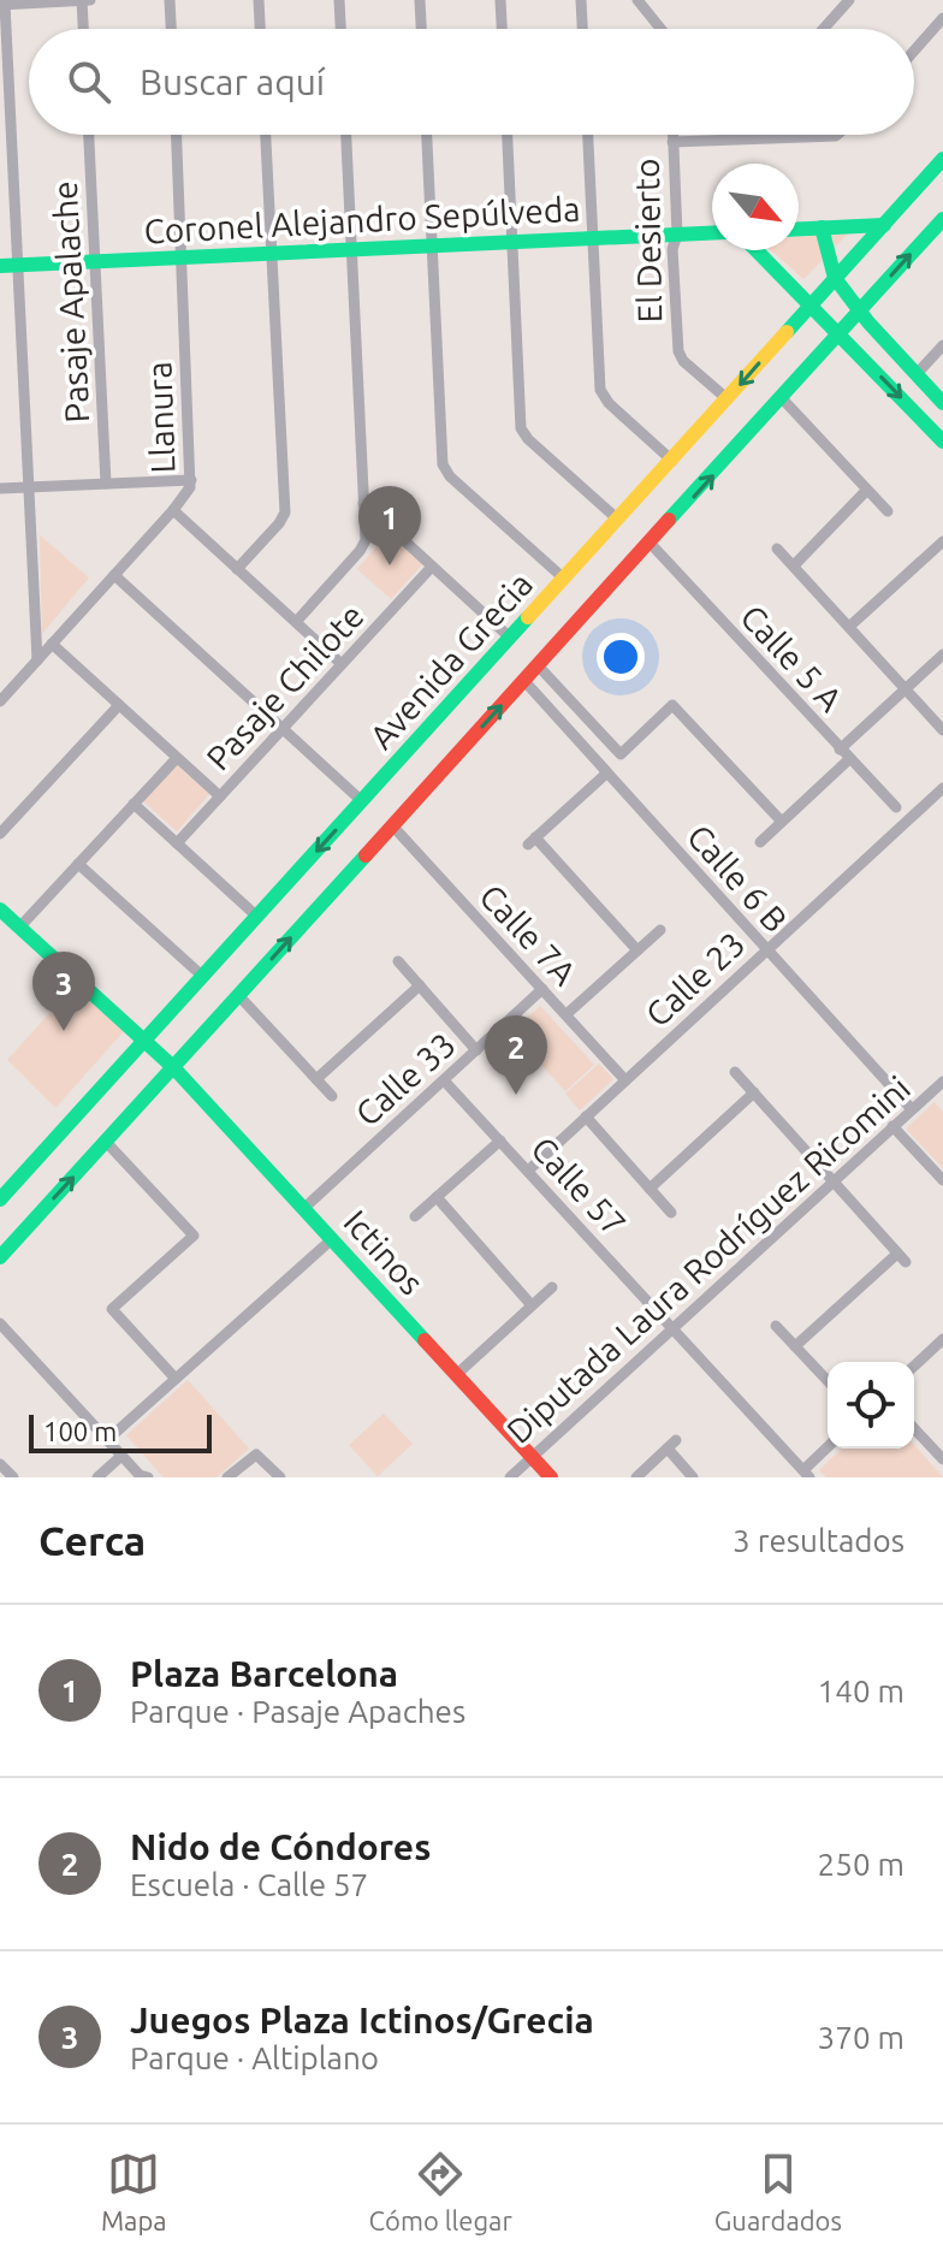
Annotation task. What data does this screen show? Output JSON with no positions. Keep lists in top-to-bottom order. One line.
{"streets":{"main road":["Coronel Alejandro Sepúlveda","Avenida Grecia","Ictinos"],"street":["El Desierto","Pasaje Apalache","Llanura","Calle 5 A","Pasaje Chilote","Calle 6 B","Calle 7A","Calle 23","Calle 33","Calle 57","Diputada Laura Rodríguez Ricomini"]},"crossings":[["Coronel Alejandro Sepúlveda","El Desierto"],["Coronel Alejandro Sepúlveda","Pasaje Apalache"],["Coronel Alejandro Sepúlveda","Llanura"],["El Desierto","Avenida Grecia"],["Calle 5 A","Avenida Grecia"],["Avenida Grecia","Calle 6 B"],["Avenida Grecia","Calle 7A"],["Avenida Grecia","Ictinos"],["Calle 6 B","Calle 23"],["Calle 6 B","Diputada Laura Rodríguez Ricomini"],["Calle 7A","Calle 23"],["Calle 7A","Calle 33"],["Calle 23","Calle 57"],["Calle 33","Calle 57"],["Calle 33","Ictinos"],["Calle 57","Diputada Laura Rodríguez Ricomini"],["Ictinos","Diputada Laura Rodríguez Ricomini"]],"scale_bar":"100 m","north":"bottom right","page":{"search":"Buscar aquí","pins":["1","3","2"],"scale":"100 m","heading":["Cerca","3 resultados"],"list":[{"mark":"1","name":"Plaza Barcelona","note":"Parque · Pasaje Apaches","value":"140 m"},{"mark":"2","name":"Nido de Cóndores","note":"Escuela · Calle 57","value":"250 m"},{"mark":"3","name":"Juegos Plaza Ictinos/Grecia","note":"Parque · Altiplano","value":"370 m"}],"nav":["Mapa","Cómo llegar","Guardados"]}}
